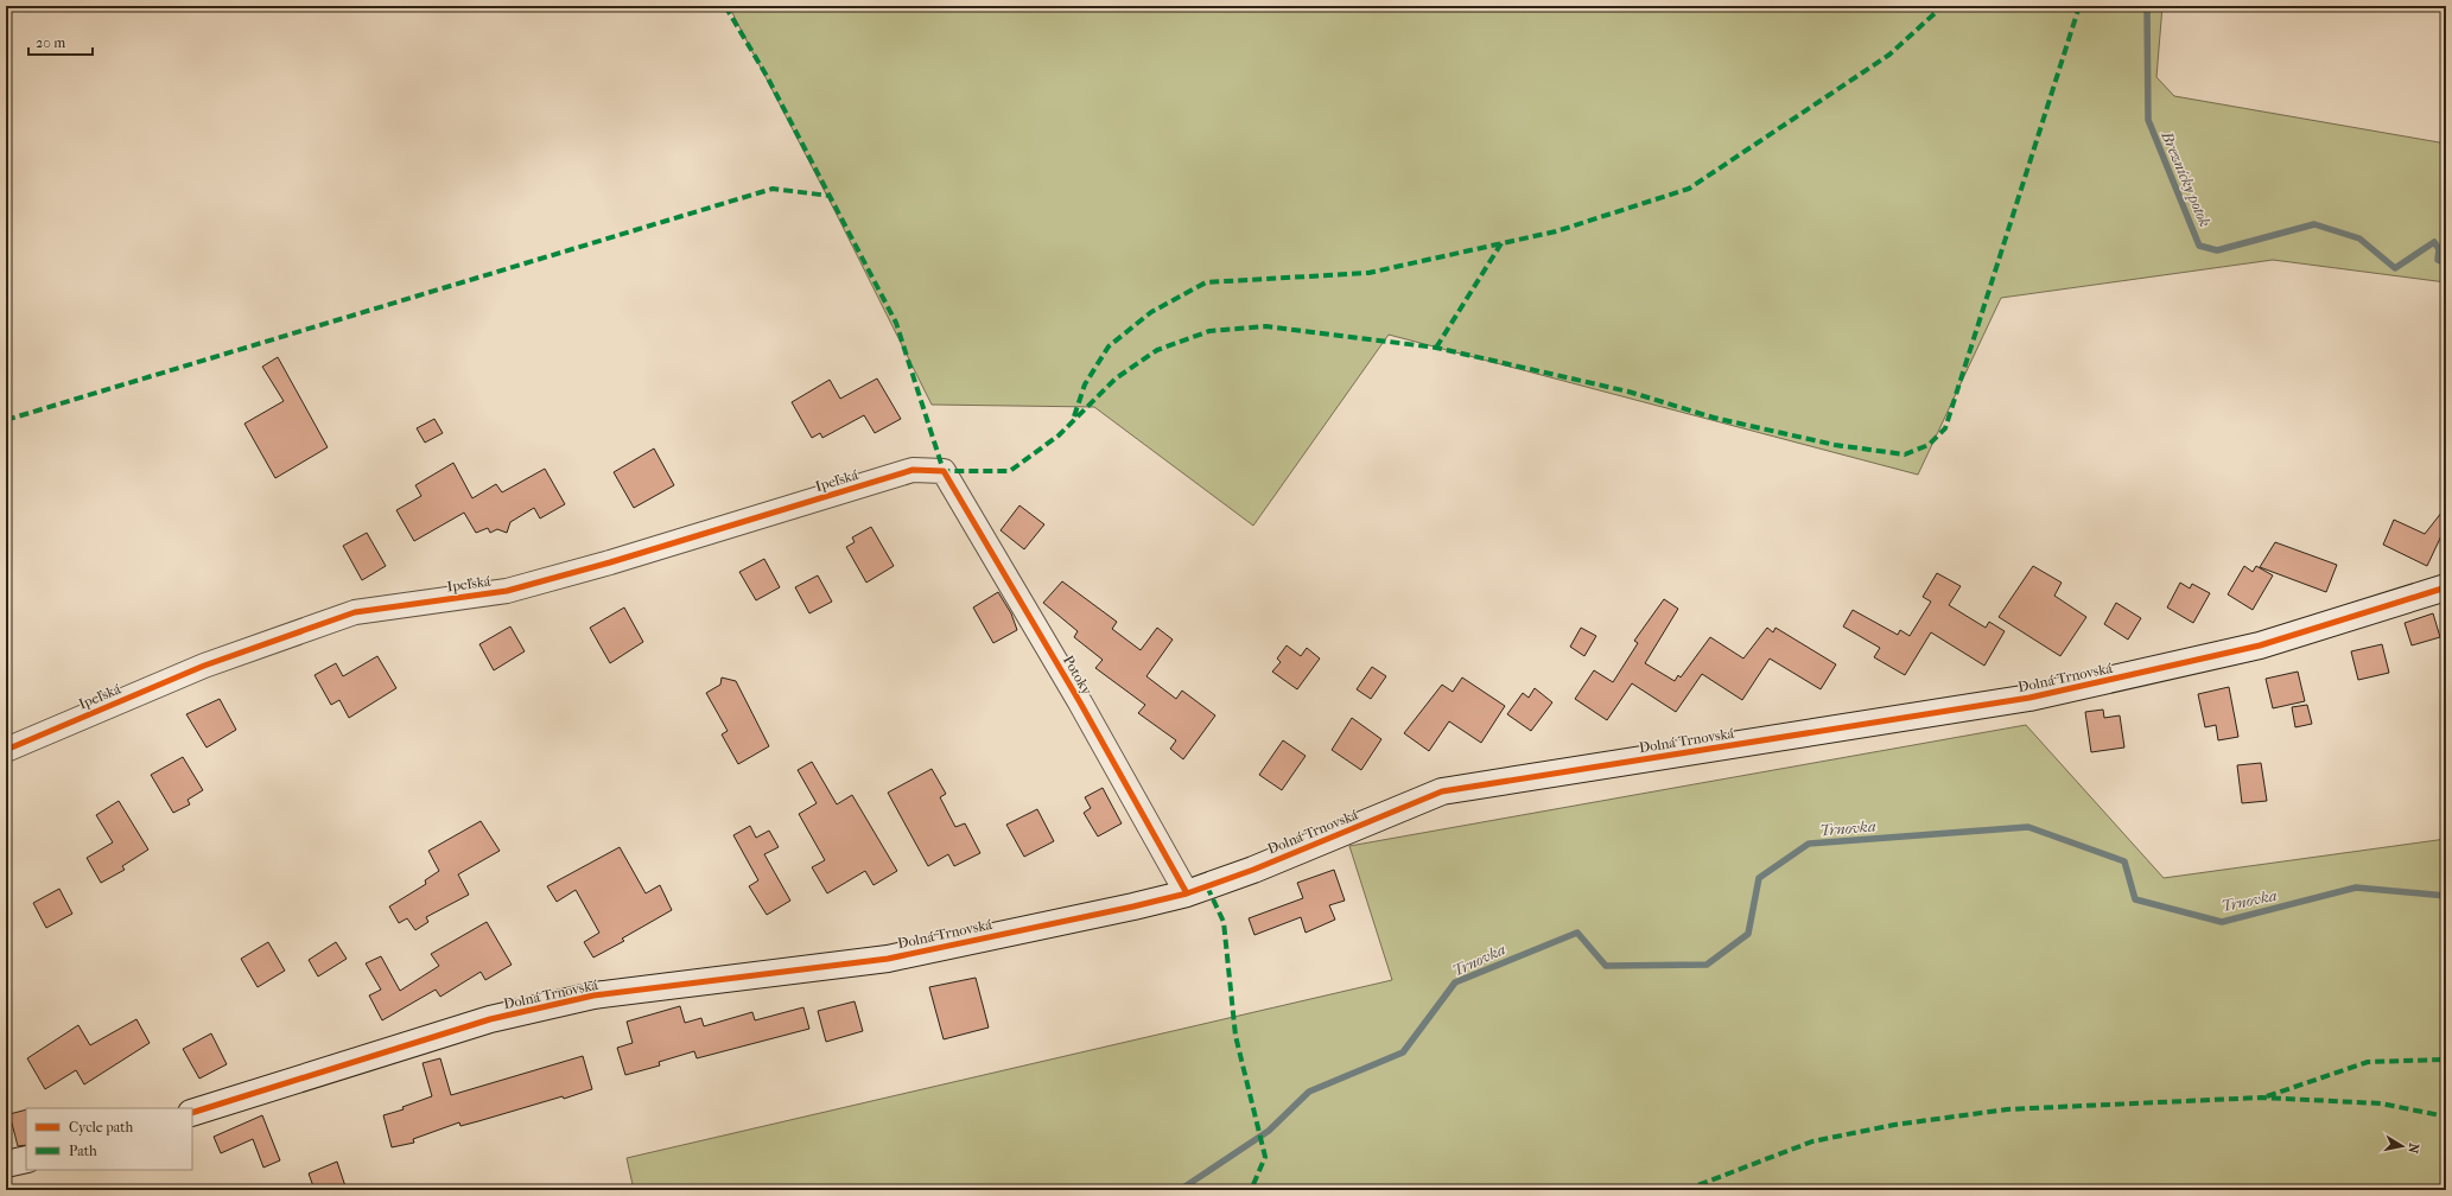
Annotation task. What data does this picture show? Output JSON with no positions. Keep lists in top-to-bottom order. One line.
{"streets":{"street":["Ipeľská","Potoky","Dolná Trnovská"]},"crossings":[["Ipeľská","Potoky"],["Potoky","Dolná Trnovská"]],"water":["Breznícky potok","Trnovka"],"legend":["Cycle path","Path"],"scale_bar":"20 m","north":"right"}
